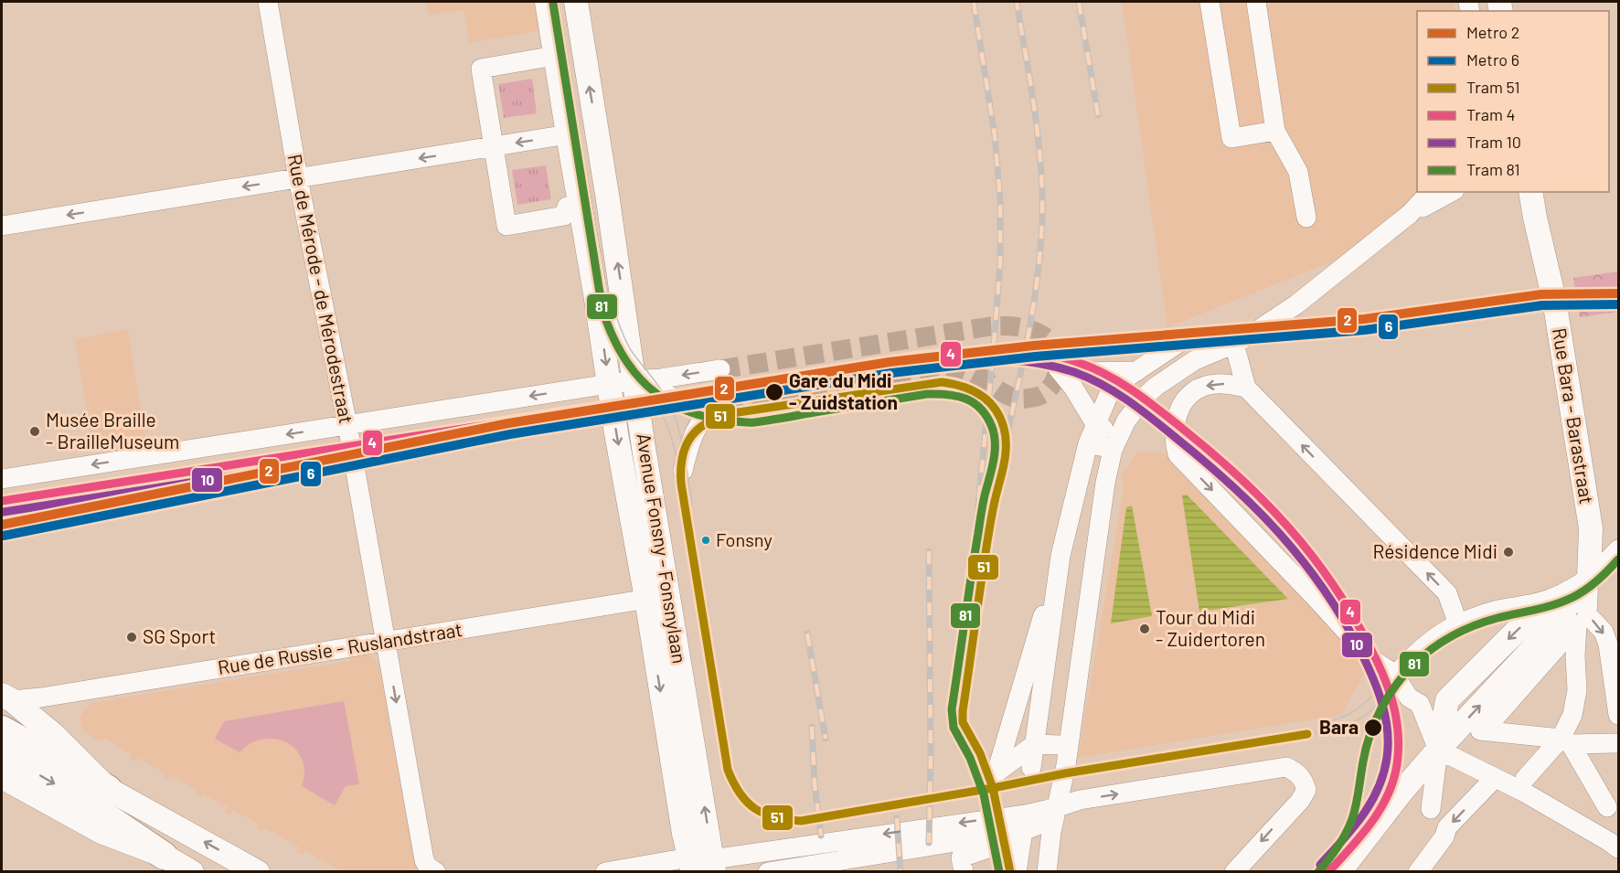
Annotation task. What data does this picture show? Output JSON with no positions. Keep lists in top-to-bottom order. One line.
{"streets":{"main road":["Rue Bara - Barastraat","Avenue Fonsny - Fonsnylaan"],"street":["Rue de Mérode - de Mérodestraat","Rue de Russie - Ruslandstraat"]},"crossings":[["Rue de Mérode - de Mérodestraat","Rue de Russie - Ruslandstraat"],["Avenue Fonsny - Fonsnylaan","Rue de Russie - Ruslandstraat"]],"places":["Gare du Midi - Zuidstation","Musée Braille - BrailleMuseum","Fonsny","Résidence Midi","Tour du Midi - Zuidertoren","SG Sport","Bara"],"lines":["tram line 81","metro line 2","metro line 6","tram line 4","tram line 10","tram line 51"],"legend":["Metro 2","Metro 6","Tram 51","Tram 4","Tram 10","Tram 81"]}
